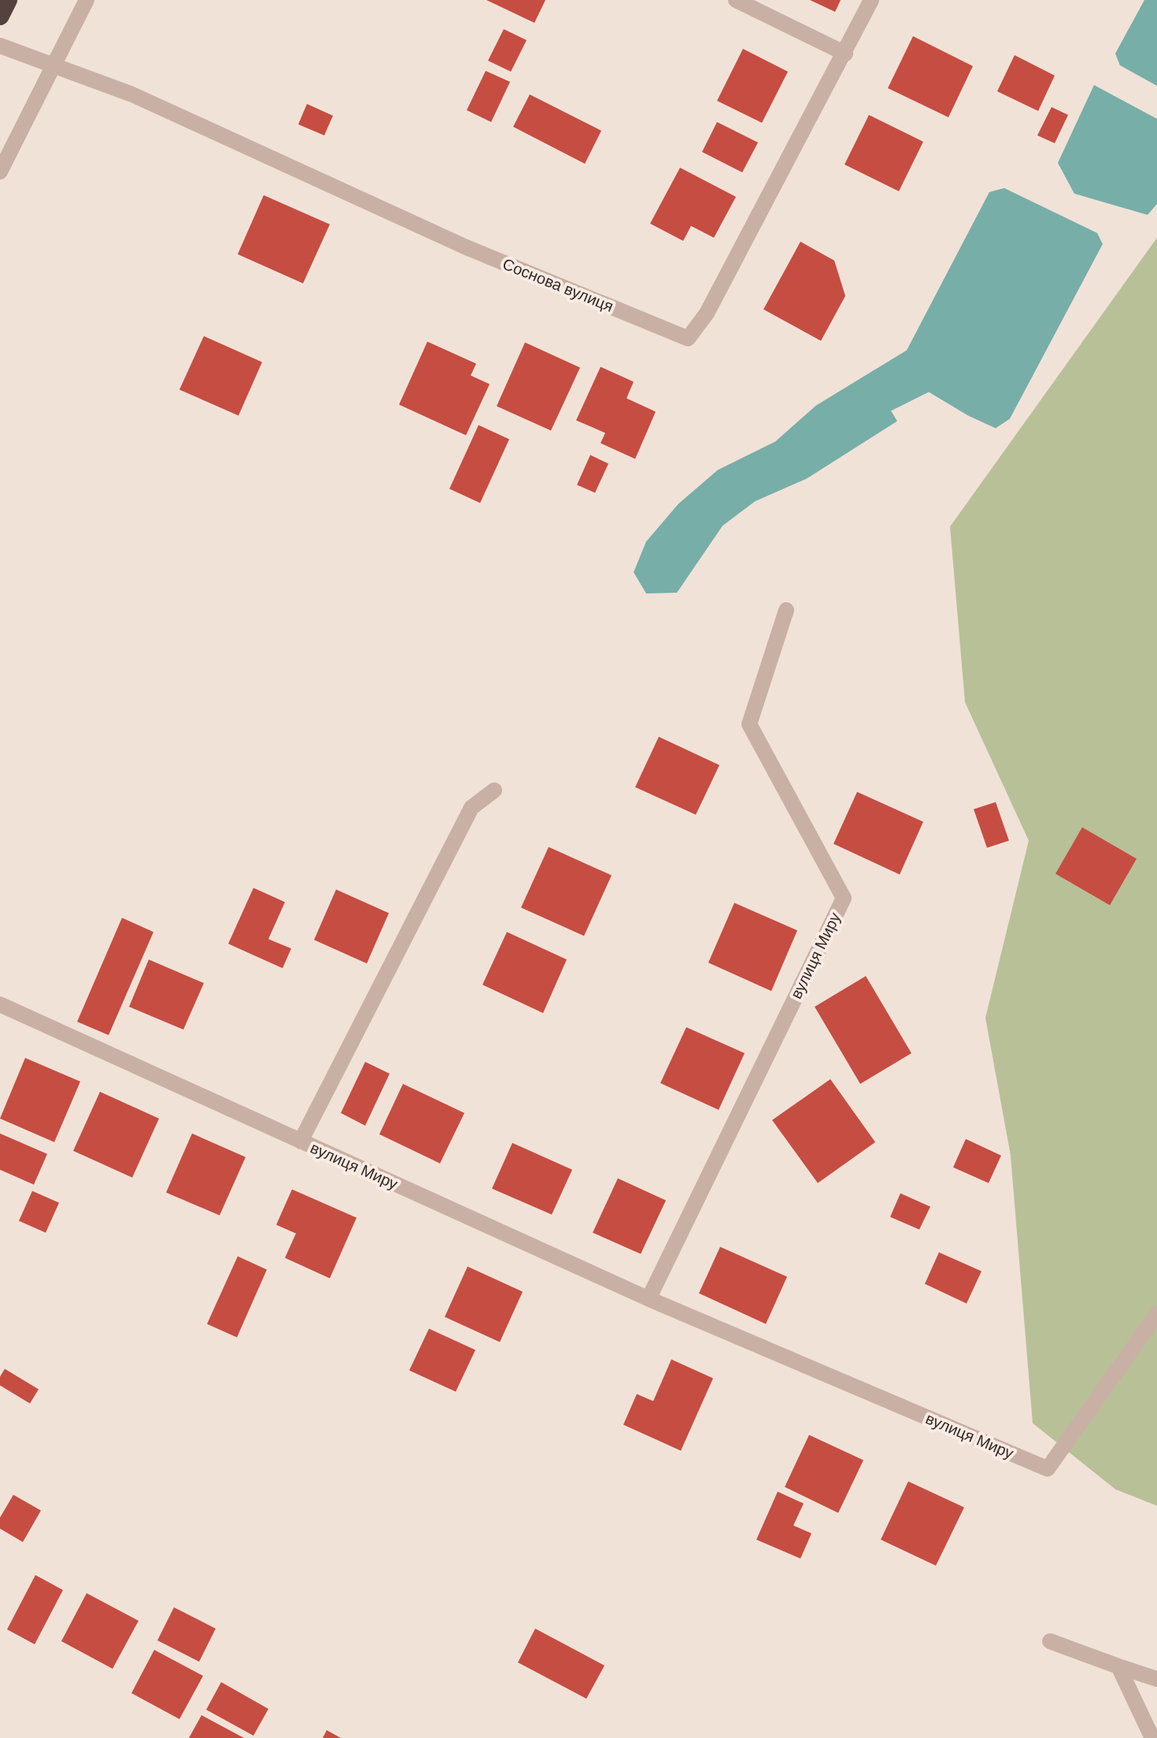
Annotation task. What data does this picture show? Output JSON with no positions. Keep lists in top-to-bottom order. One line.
{"streets":{"street":["Соснова вулиця","вулиця Миру"]}}
